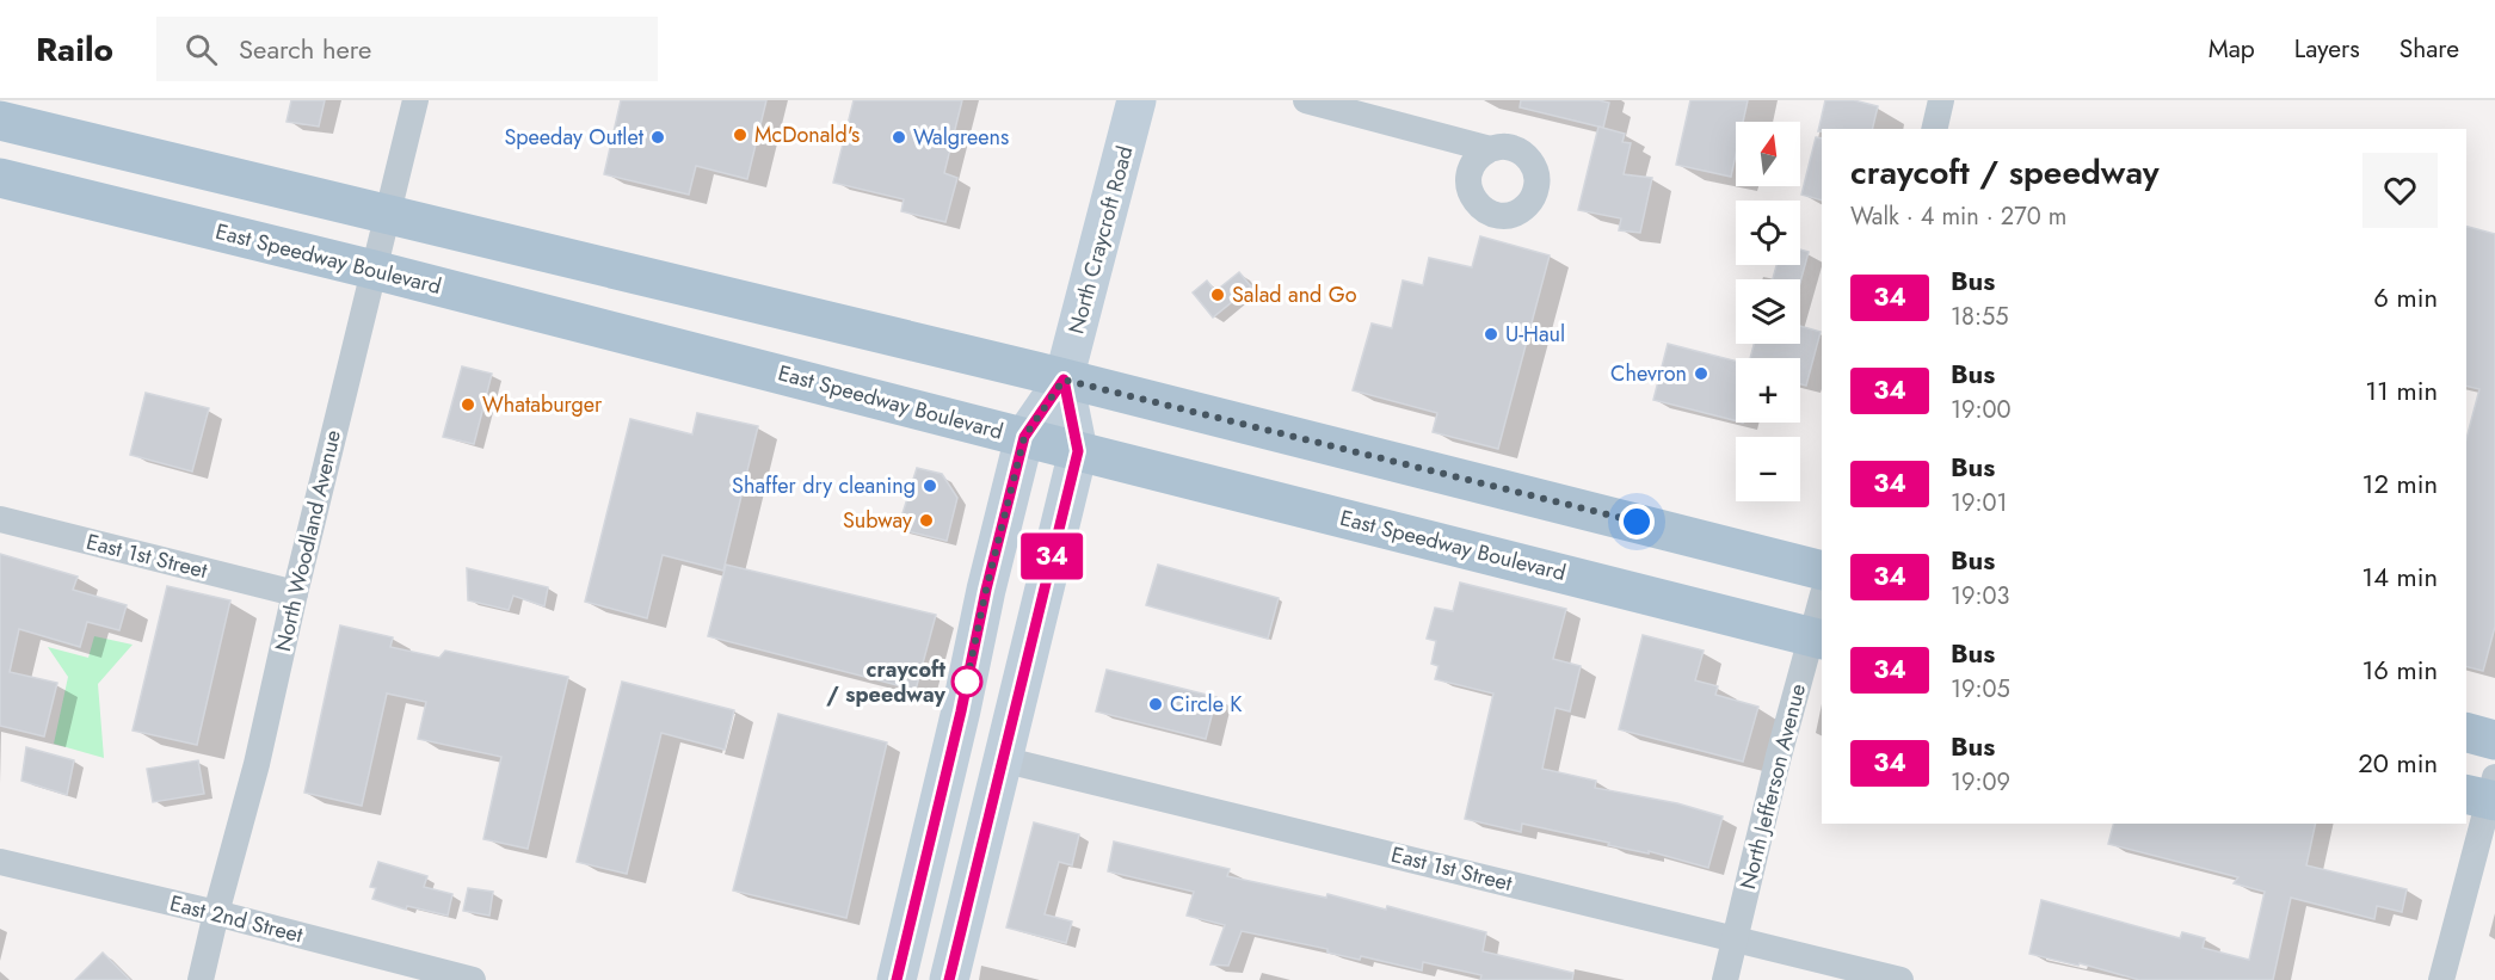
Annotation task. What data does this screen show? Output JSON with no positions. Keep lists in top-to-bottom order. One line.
{"streets":{"main road":["North Craycroft Road","East Speedway Boulevard"],"street":["North Woodland Avenue","East 1st Street","North Jefferson Avenue","East 2nd Street"]},"crossings":[["North Craycroft Road","East Speedway Boulevard"],["North Craycroft Road","East 1st Street"],["East Speedway Boulevard","North Woodland Avenue"],["East Speedway Boulevard","North Jefferson Avenue"],["North Woodland Avenue","East 1st Street"],["North Woodland Avenue","East 2nd Street"],["East 1st Street","North Jefferson Avenue"]],"places":["McDonald's","Speeday Outlet","Walgreens","Salad and Go","U-Haul","Chevron","Whataburger","Shaffer dry cleaning","Subway","craycoft / speedway","Circle K"],"lines":["bus line 34"],"north":"top","page":{"header":"Railo","search":"Search here","nav":["Map","Layers","Share"],"on_map":"34","map_buttons":["+","−"],"heading":["craycoft / speedway","Walk · 4 min · 270 m"],"list":[{"mark":"34","name":"Bus","note":"18:55","value":"6 min"},{"mark":"34","name":"Bus","note":"19:00","value":"11 min"},{"mark":"34","name":"Bus","note":"19:01","value":"12 min"},{"mark":"34","name":"Bus","note":"19:03","value":"14 min"},{"mark":"34","name":"Bus","note":"19:05","value":"16 min"},{"mark":"34","name":"Bus","note":"19:09","value":"20 min"}]}}
